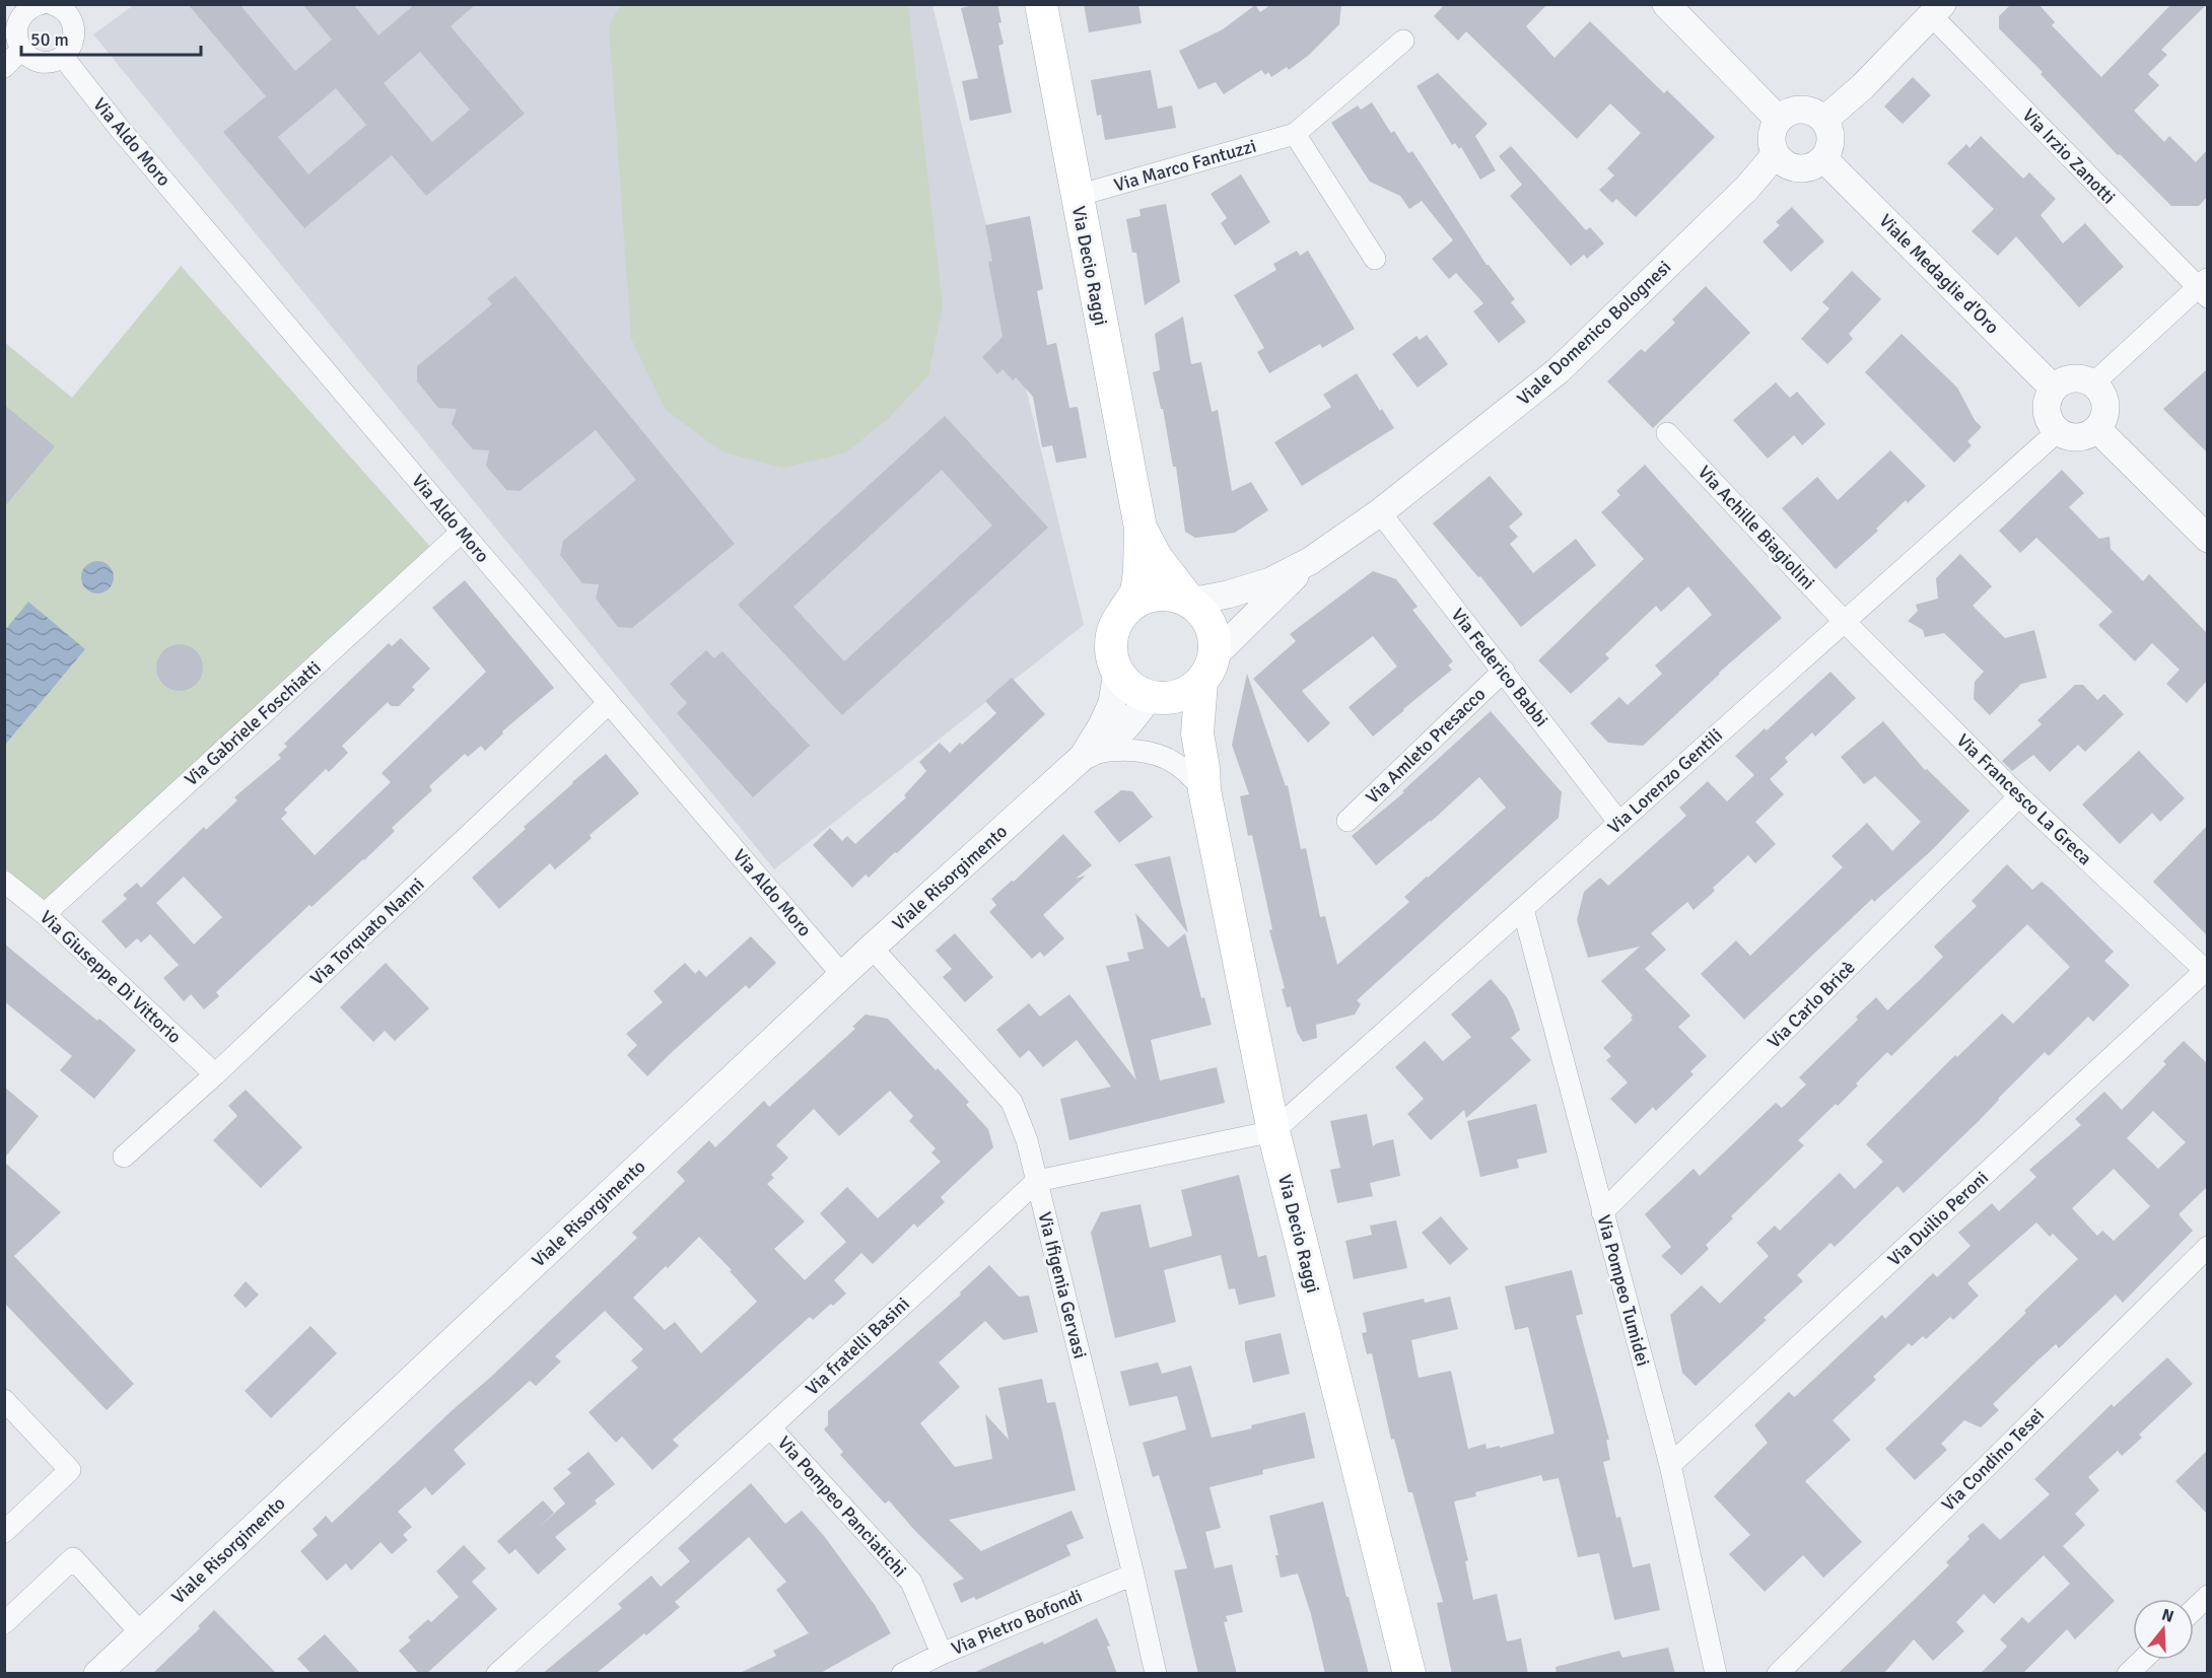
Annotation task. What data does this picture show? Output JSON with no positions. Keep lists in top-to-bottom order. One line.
{"streets":{"main road":["Via Decio Raggi"],"street":["Via Aldo Moro","Via Irzio Zanotti","Via Marco Fantuzzi","Viale Medaglie d'Oro","Viale Domenico Bolognesi","Via Achille Biagiolini","Via Federico Babbi","Via Gabriele Foschiatti","Via Amleto Presacco","Via Lorenzo Gentili","Via Francesco La Greca","Viale Risorgimento","Via Torquato Nanni","Via Giuseppe Di Vittorio","Via Carlo Bricè","Via Duilio Peroni","Via Ifigenia Gervasi","Via Pompeo Tumidei","Via fratelli Basini","Via Condino Tesei","Via Pompeo Panciatichi","Via Pietro Bofondi"]},"crossings":[["Via Aldo Moro","Via Gabriele Foschiatti"],["Via Aldo Moro","Viale Risorgimento"],["Via Aldo Moro","Via Torquato Nanni"],["Via Marco Fantuzzi","Via Decio Raggi"],["Via Decio Raggi","Viale Domenico Bolognesi"],["Via Decio Raggi","Via Lorenzo Gentili"],["Via Decio Raggi","Viale Risorgimento"],["Viale Medaglie d'Oro","Viale Domenico Bolognesi"],["Viale Medaglie d'Oro","Via Lorenzo Gentili"],["Viale Domenico Bolognesi","Via Federico Babbi"],["Viale Domenico Bolognesi","Viale Risorgimento"],["Via Achille Biagiolini","Via Lorenzo Gentili"],["Via Achille Biagiolini","Via Francesco La Greca"],["Via Federico Babbi","Via Amleto Presacco"],["Via Federico Babbi","Via Lorenzo Gentili"],["Via Gabriele Foschiatti","Via Giuseppe Di Vittorio"],["Via Lorenzo Gentili","Via Francesco La Greca"],["Via Lorenzo Gentili","Via Pompeo Tumidei"],["Via Francesco La Greca","Via Carlo Bricè"],["Via Francesco La Greca","Via Duilio Peroni"],["Viale Risorgimento","Via Ifigenia Gervasi"],["Via Torquato Nanni","Via Giuseppe Di Vittorio"],["Via Carlo Bricè","Via Pompeo Tumidei"],["Via Duilio Peroni","Via Pompeo Tumidei"],["Via Ifigenia Gervasi","Via fratelli Basini"],["Via Ifigenia Gervasi","Via Pietro Bofondi"],["Via fratelli Basini","Via Pompeo Panciatichi"],["Via Pompeo Panciatichi","Via Pietro Bofondi"]],"scale_bar":"50 m","north":"top"}
